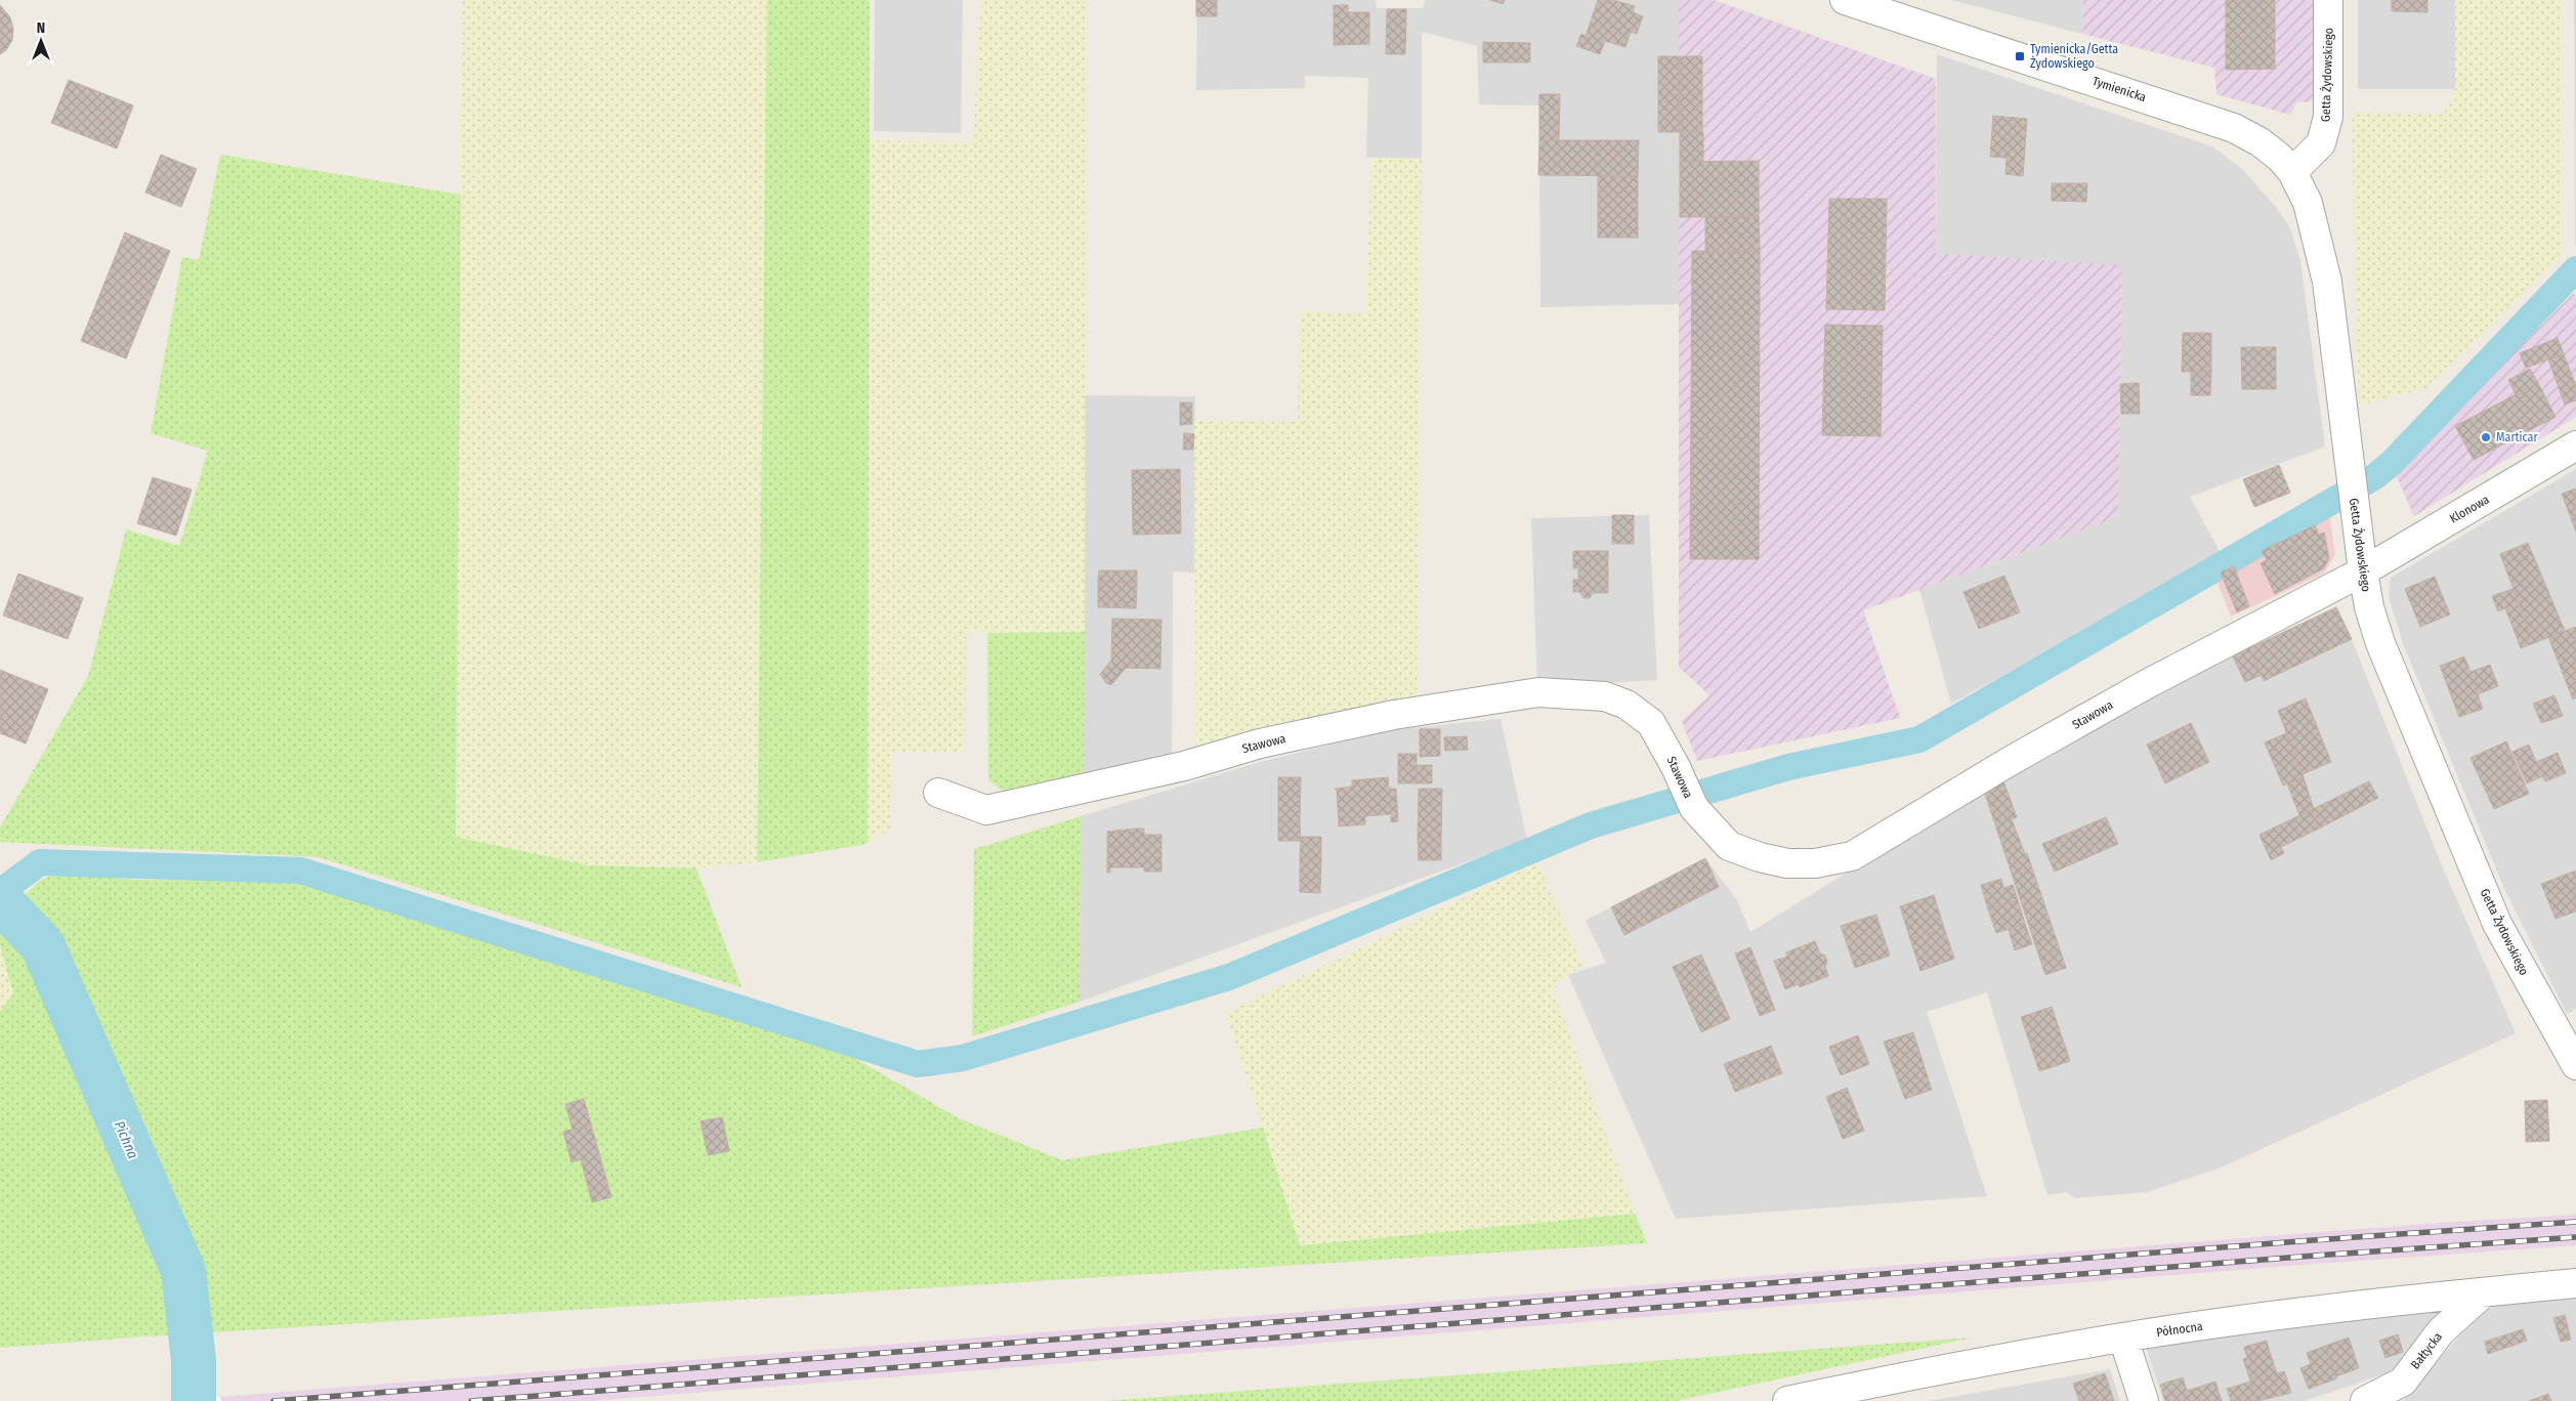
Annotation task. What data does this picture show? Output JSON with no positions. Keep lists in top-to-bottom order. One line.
{"streets":{"street":["Getta Żydowskiego","Tymienicka","Klonowa","Stawowa","Północna","Bałtycka"]},"crossings":[["Getta Żydowskiego","Tymienicka"],["Getta Żydowskiego","Klonowa"],["Getta Żydowskiego","Stawowa"],["Klonowa","Stawowa"],["Północna","Bałtycka"]],"water":["Pichna"],"places":{"transit":["Tymienicka/Getta Żydowskiego"],"other":["Marticar"]},"north":"top"}
